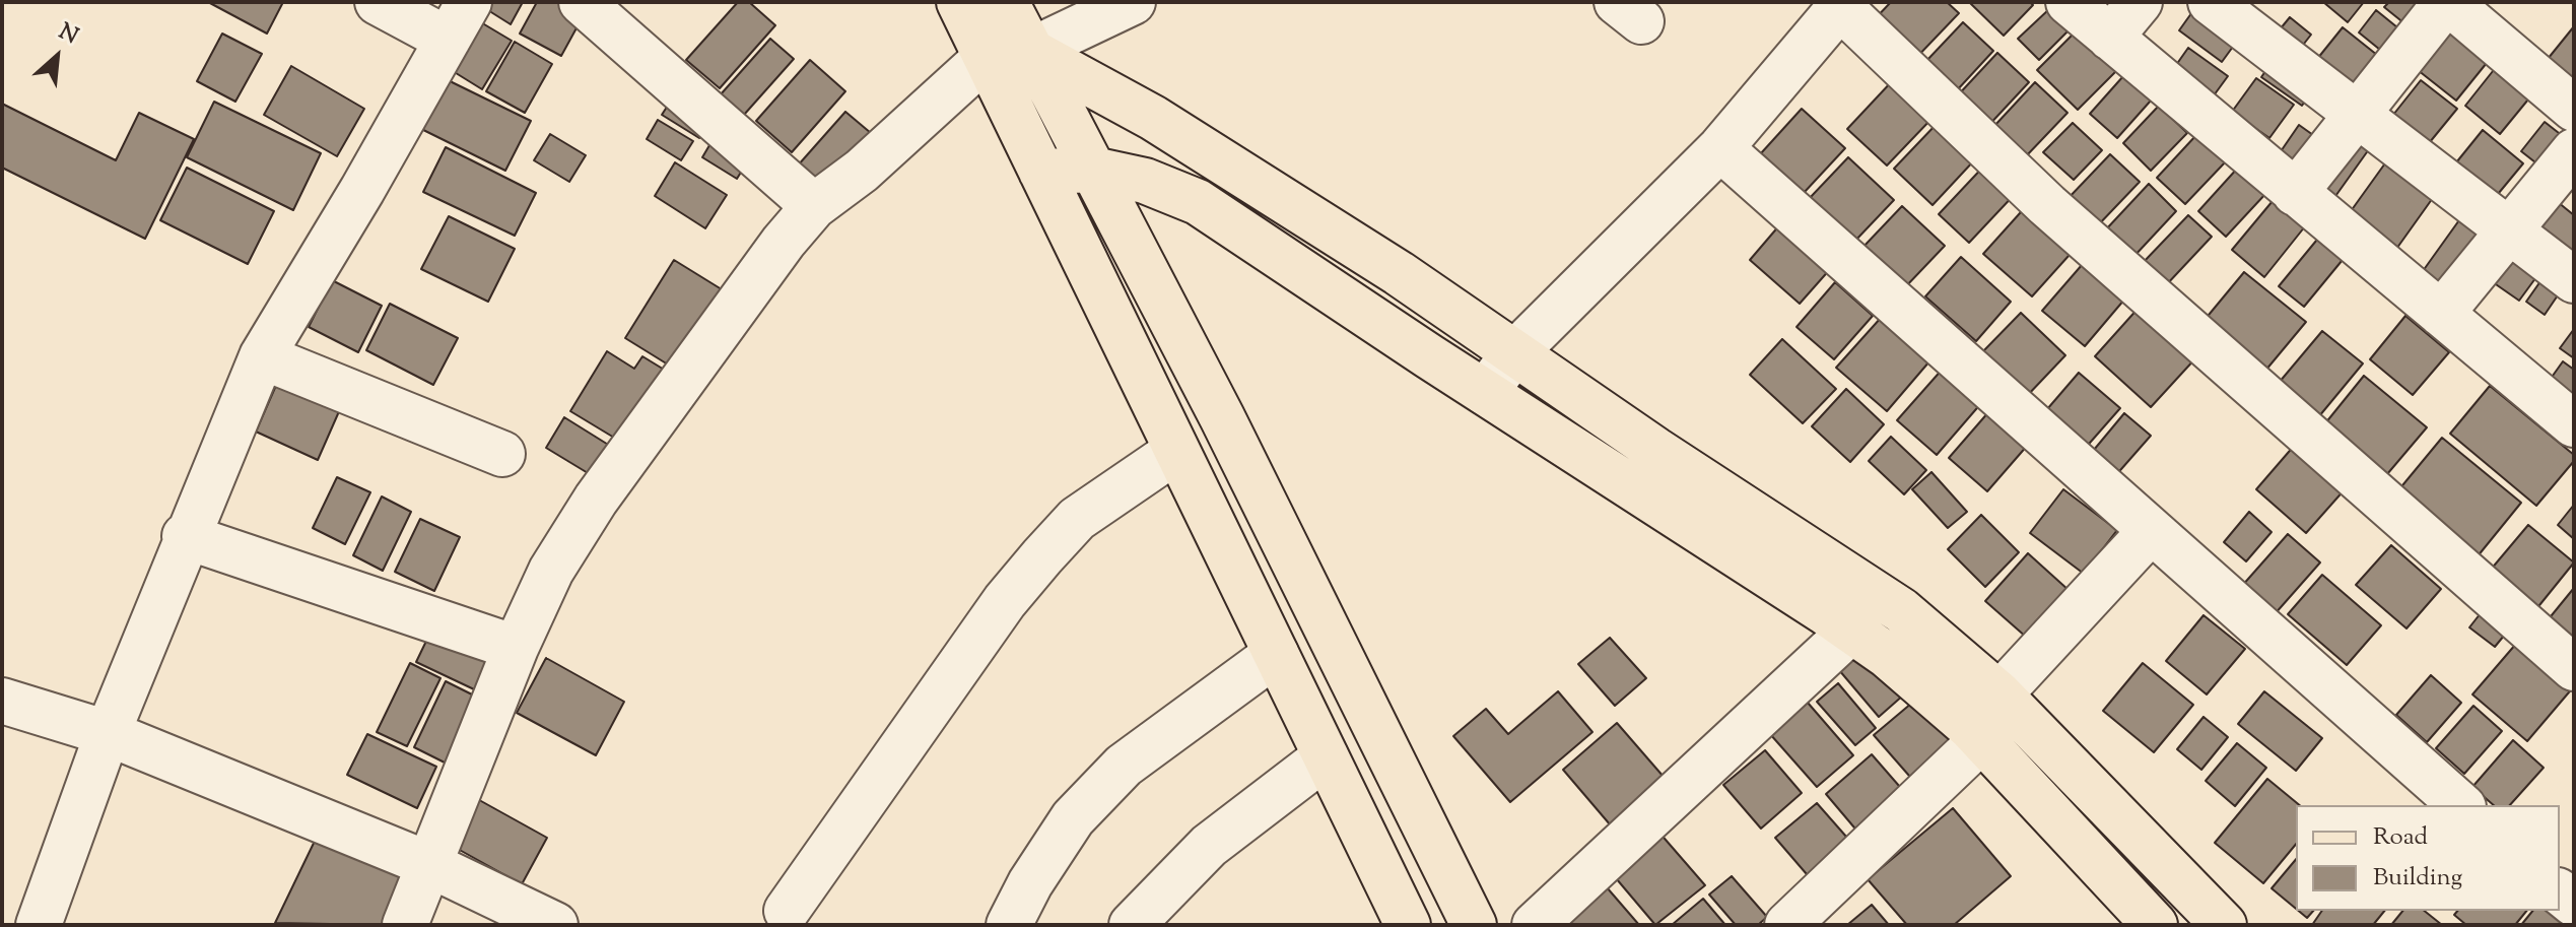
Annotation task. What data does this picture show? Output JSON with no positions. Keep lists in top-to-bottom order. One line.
{"legend":["Road","Building"],"north":"top right"}
